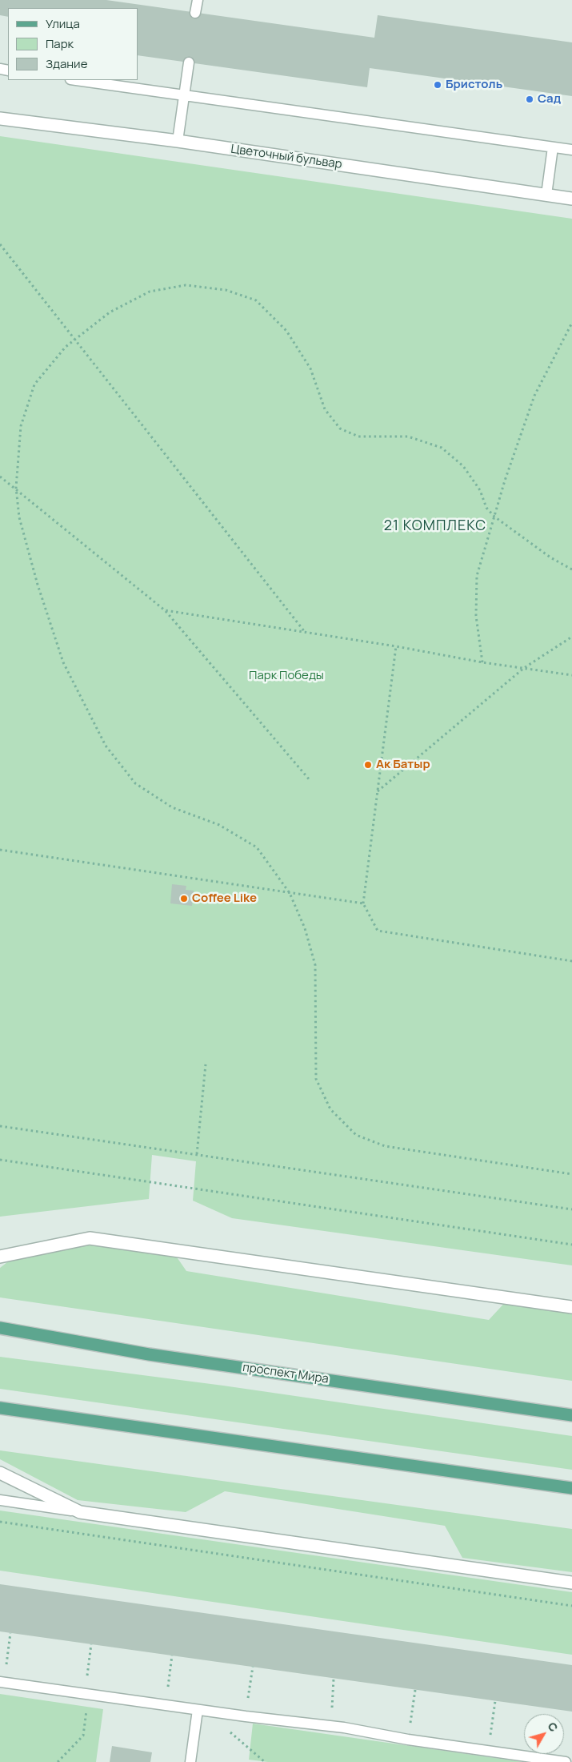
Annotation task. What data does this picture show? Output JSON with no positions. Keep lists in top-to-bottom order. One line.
{"streets":{"main road":["проспект Мира"],"street":["Цветочный бульвар"]},"districts":["21 КОМПЛЕКС"],"parks":["Парк Победы"],"places":["Бристоль","Сад","Ак Батыр","Coffee Like"],"legend":["Улица","Парк","Здание"],"north":"top right"}
